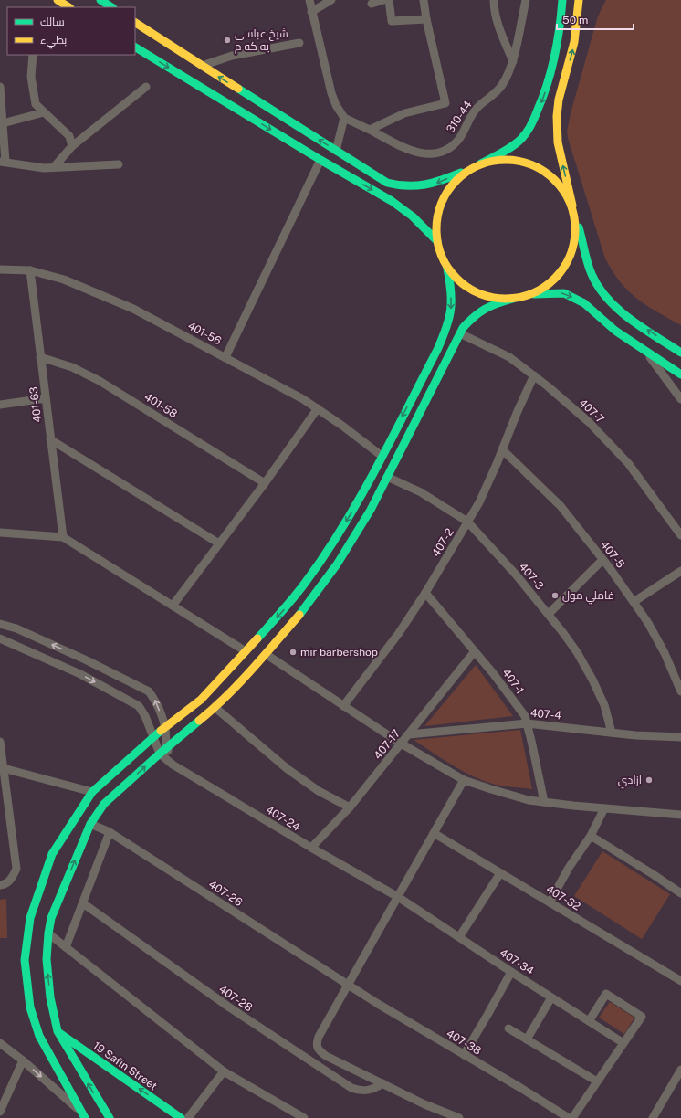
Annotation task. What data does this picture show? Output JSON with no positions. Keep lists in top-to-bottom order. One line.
{"streets":{"street":["310-44","401-56","401-63","401-58","407-7","407-2","407-5","407-3","407-1","407-4","407-17","407-24","407-26","407-32","407-34","407-28","407-38","19 Safin Street"]},"crossings":[["401-56","401-63"],["401-63","401-58"],["407-7","407-2"],["407-2","407-5"],["407-2","407-3"],["407-2","407-1"],["407-3","407-4"],["407-1","407-4"],["407-1","407-17"],["407-4","407-17"],["407-17","407-24"],["407-24","407-34"],["407-26","407-38"]],"places":["شیخ عباسی یه که م","فاملي مول","mir barbershop","ازادي"],"legend":["سالك","بطيء"],"scale_bar":"50 m"}
